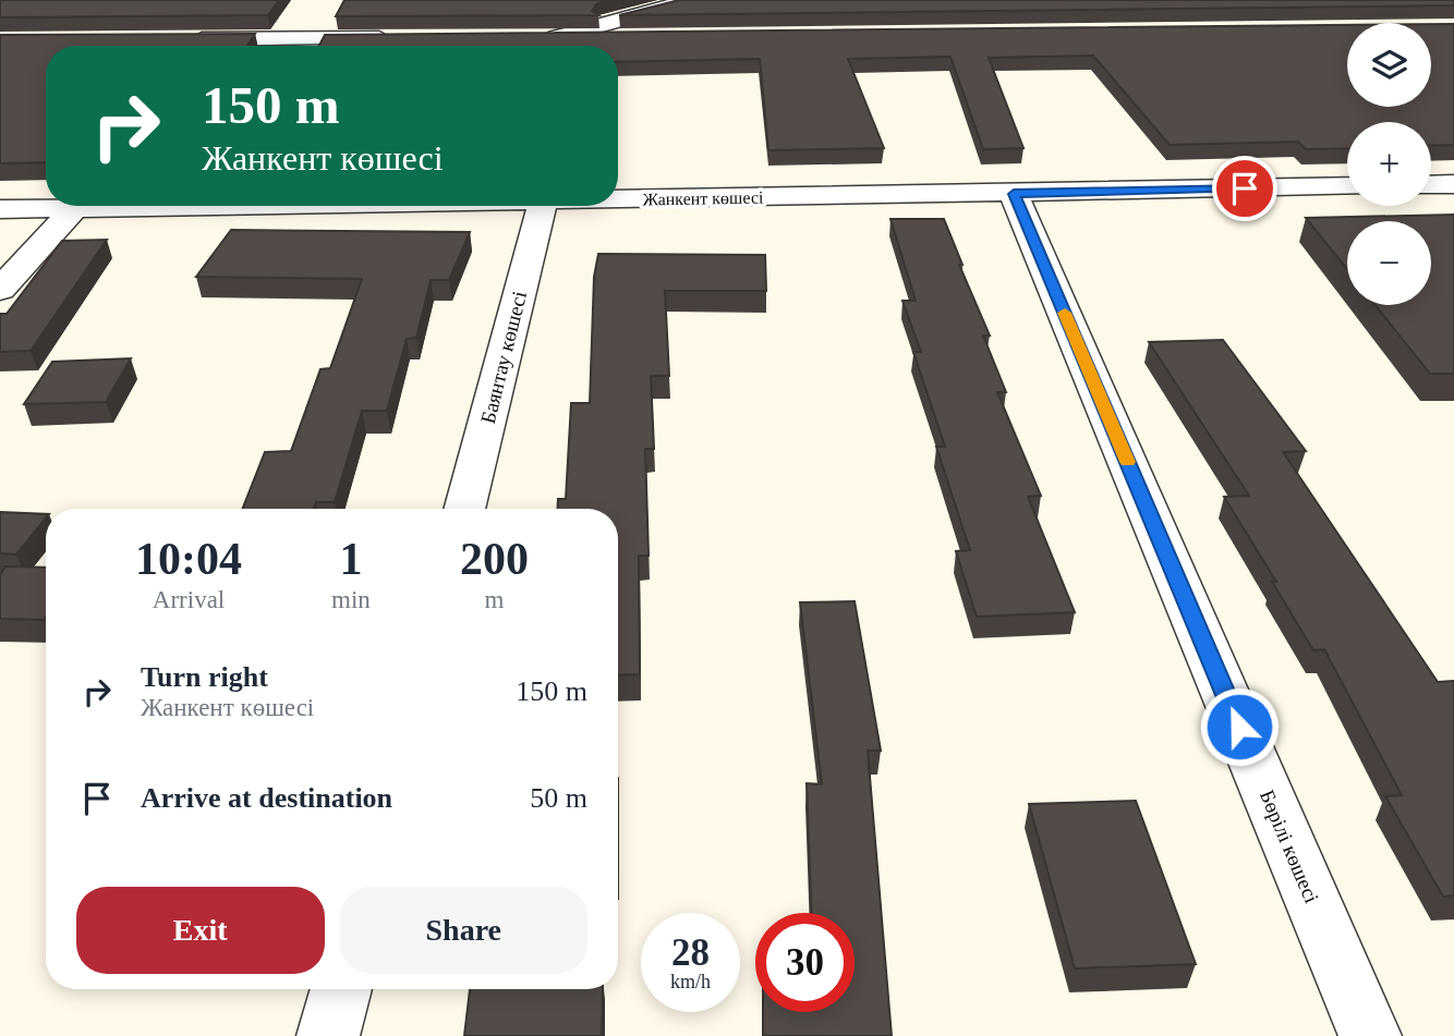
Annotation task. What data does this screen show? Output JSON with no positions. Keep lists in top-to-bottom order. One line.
{"streets":{"street":["Жанкент көшесі","Баянтау көшесі","Бөрілі көшесі"]},"crossings":[["Жанкент көшесі","Бөрілі көшесі"]],"page":{"map_buttons":["+","−"],"turn":["150 m","Жанкент көшесі"],"eta":["10:04","Arrival","1","min","200","m"],"list":[{"name":"Turn right","note":"Жанкент көшесі","value":"150 m"},{"name":"Arrive at destination","value":"50 m"}],"buttons":["Exit","Share"],"speed":"28 km/h","limit":"30"}}
